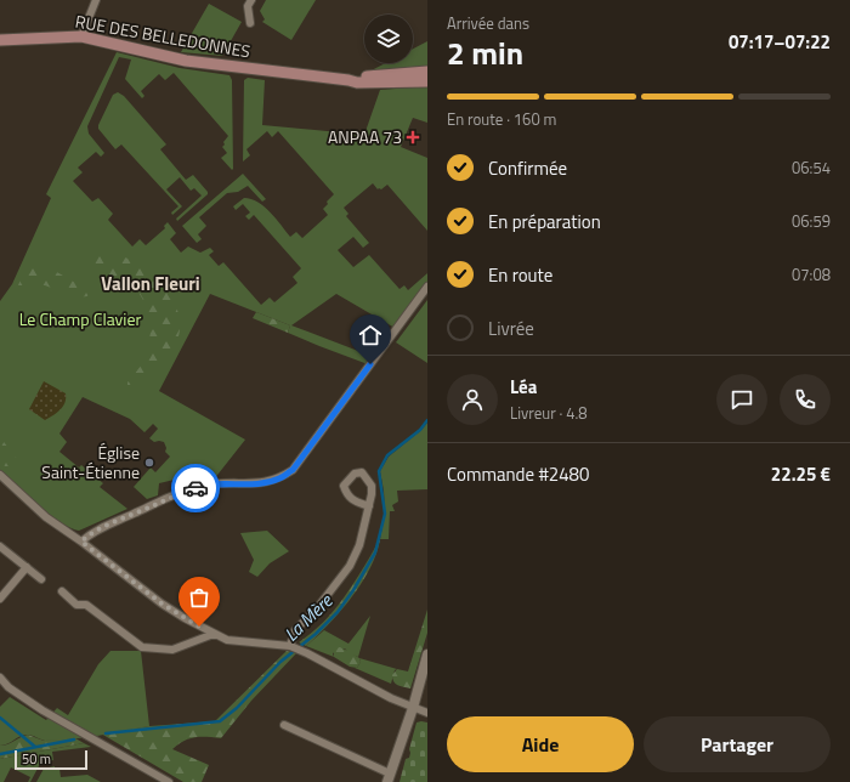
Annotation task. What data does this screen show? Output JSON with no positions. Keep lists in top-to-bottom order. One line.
{"streets":{"main road":["RUE DES BELLEDONNES"]},"districts":["Vallon Fleuri"],"water":["La Mère"],"parks":["Le Champ Clavier"],"places":{"health":["ANPAA 73"],"other":["Église Saint-Étienne"]},"scale_bar":"50 m","page":{"heading":["2 min","Arrivée dans","07:17–07:22"],"panel":["Léa","Livreur · 4.8","Commande #2480","22.25 €"],"bar":"En route · 160 m","list":[["Confirmée","06:54"],["En préparation","06:59"],["En route","07:08"],"Livrée"],"buttons":["Aide","Partager"],"scale":"50 m"}}
